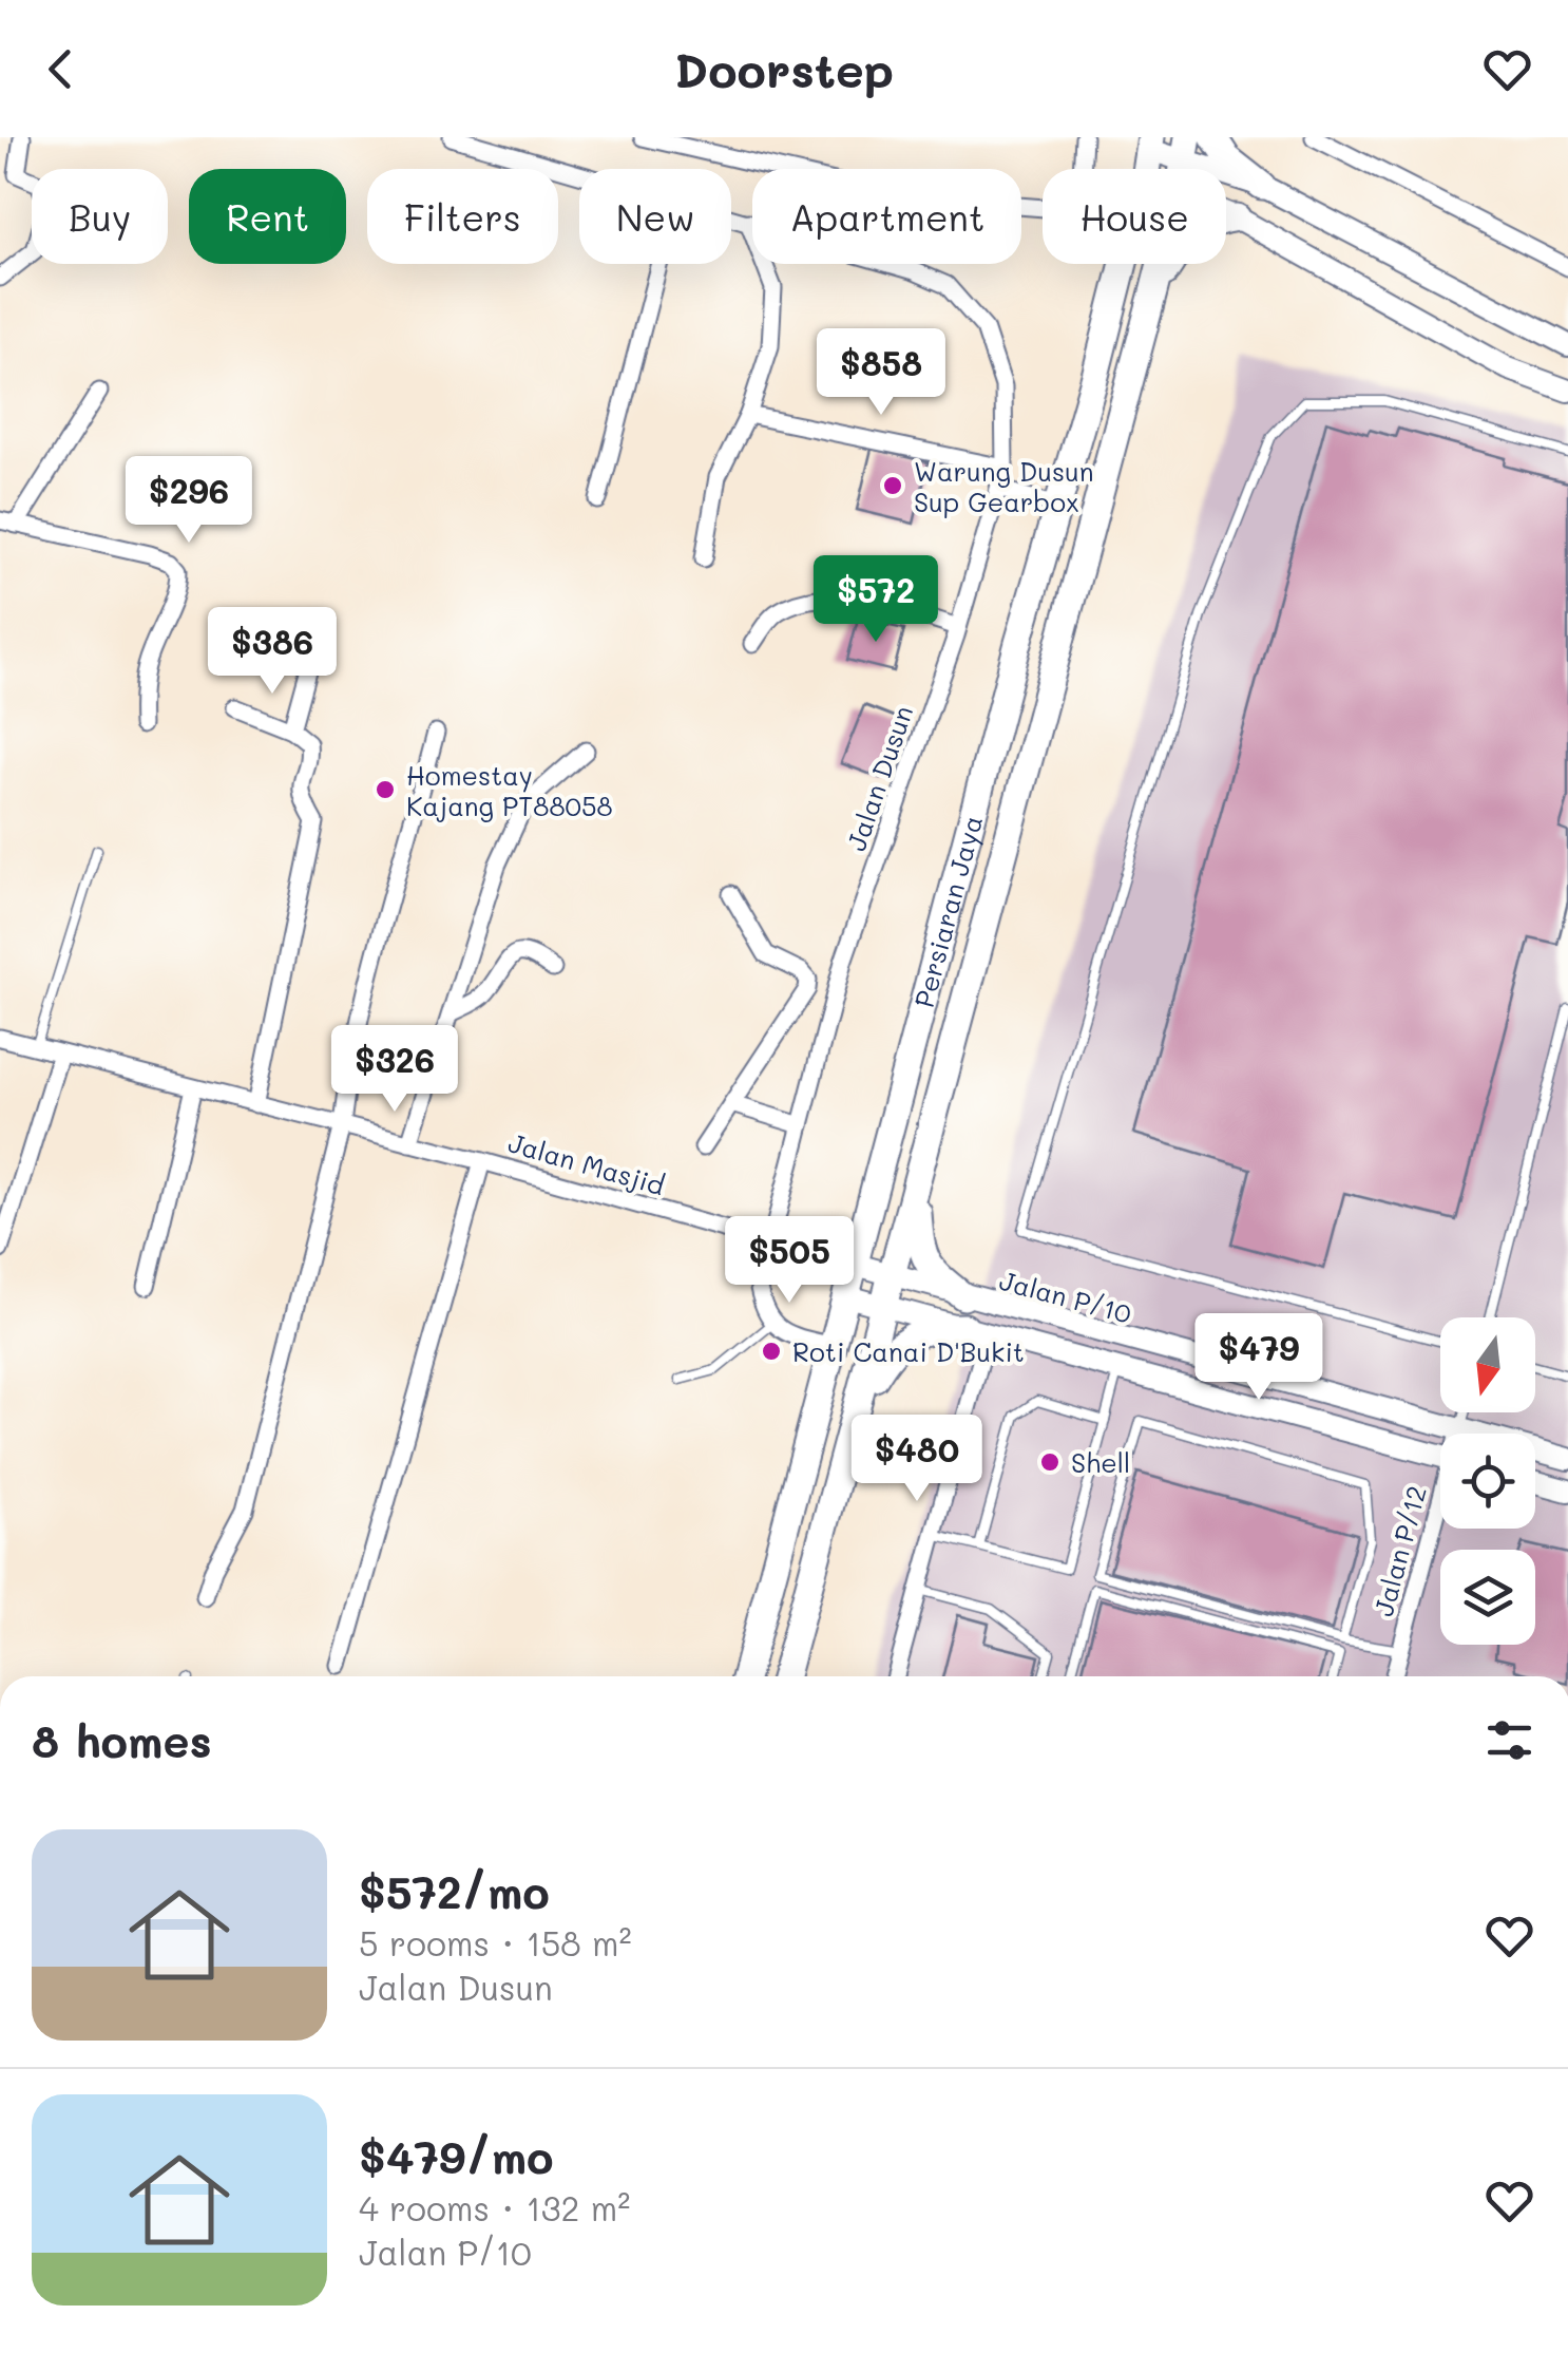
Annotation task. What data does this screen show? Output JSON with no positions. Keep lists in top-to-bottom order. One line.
{"streets":{"main road":["Persiaran Jaya"],"street":["Jalan Dusun","Jalan Masjid","Jalan P/10","Jalan P/12"]},"crossings":[["Jalan Dusun","Jalan Masjid"],["Persiaran Jaya","Jalan P/10"],["Jalan P/10","Jalan P/12"]],"places":["Warung Dusun Sup Gearbox","Homestay Kajang PT88058","Roti Canai D'Bukit","Shell"],"north":"bottom","page":{"header":"Doorstep","chip":["Buy","Rent","Filters","New","Apartment","House"],"price":["$858","$296","$572","$386","$326","$505","$479","$480"],"heading":"8 homes","list":[{"name":"$572/mo","note":"5 rooms · 158 m² · Jalan Dusun"},{"name":"$479/mo","note":"4 rooms · 132 m² · Jalan P/10"}]}}
